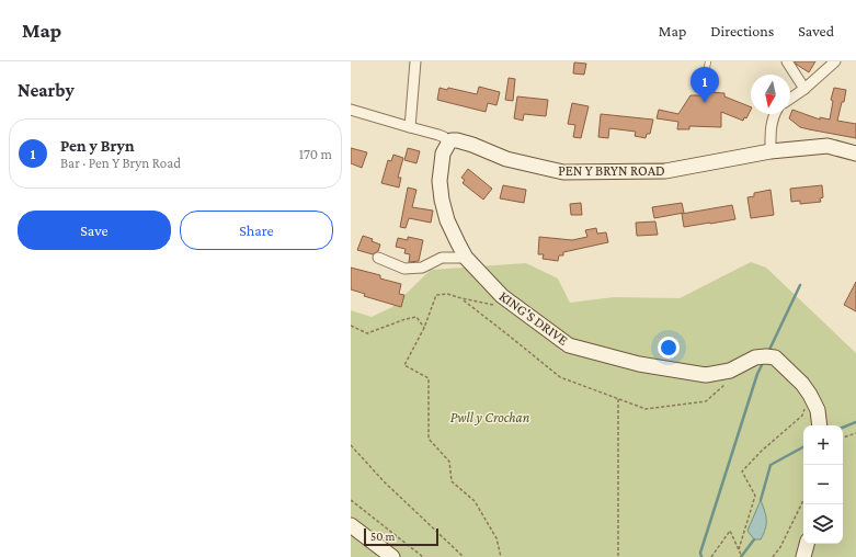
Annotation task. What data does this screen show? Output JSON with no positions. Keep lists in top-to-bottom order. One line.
{"streets":{"main road":["PEN Y BRYN ROAD","KING'S DRIVE"]},"crossings":[["PEN Y BRYN ROAD","KING'S DRIVE"]],"parks":["Pwll y Crochan"],"scale_bar":"50 m","north":"bottom","page":{"header":"Map","nav":["Map","Directions","Saved"],"heading":"Nearby","pins":"1","list":[{"mark":"1","name":"Pen y Bryn","note":"Bar · Pen Y Bryn Road","value":"170 m"}],"buttons":["Save","Share"],"map_buttons":["+","−"],"scale":"50 m"}}
